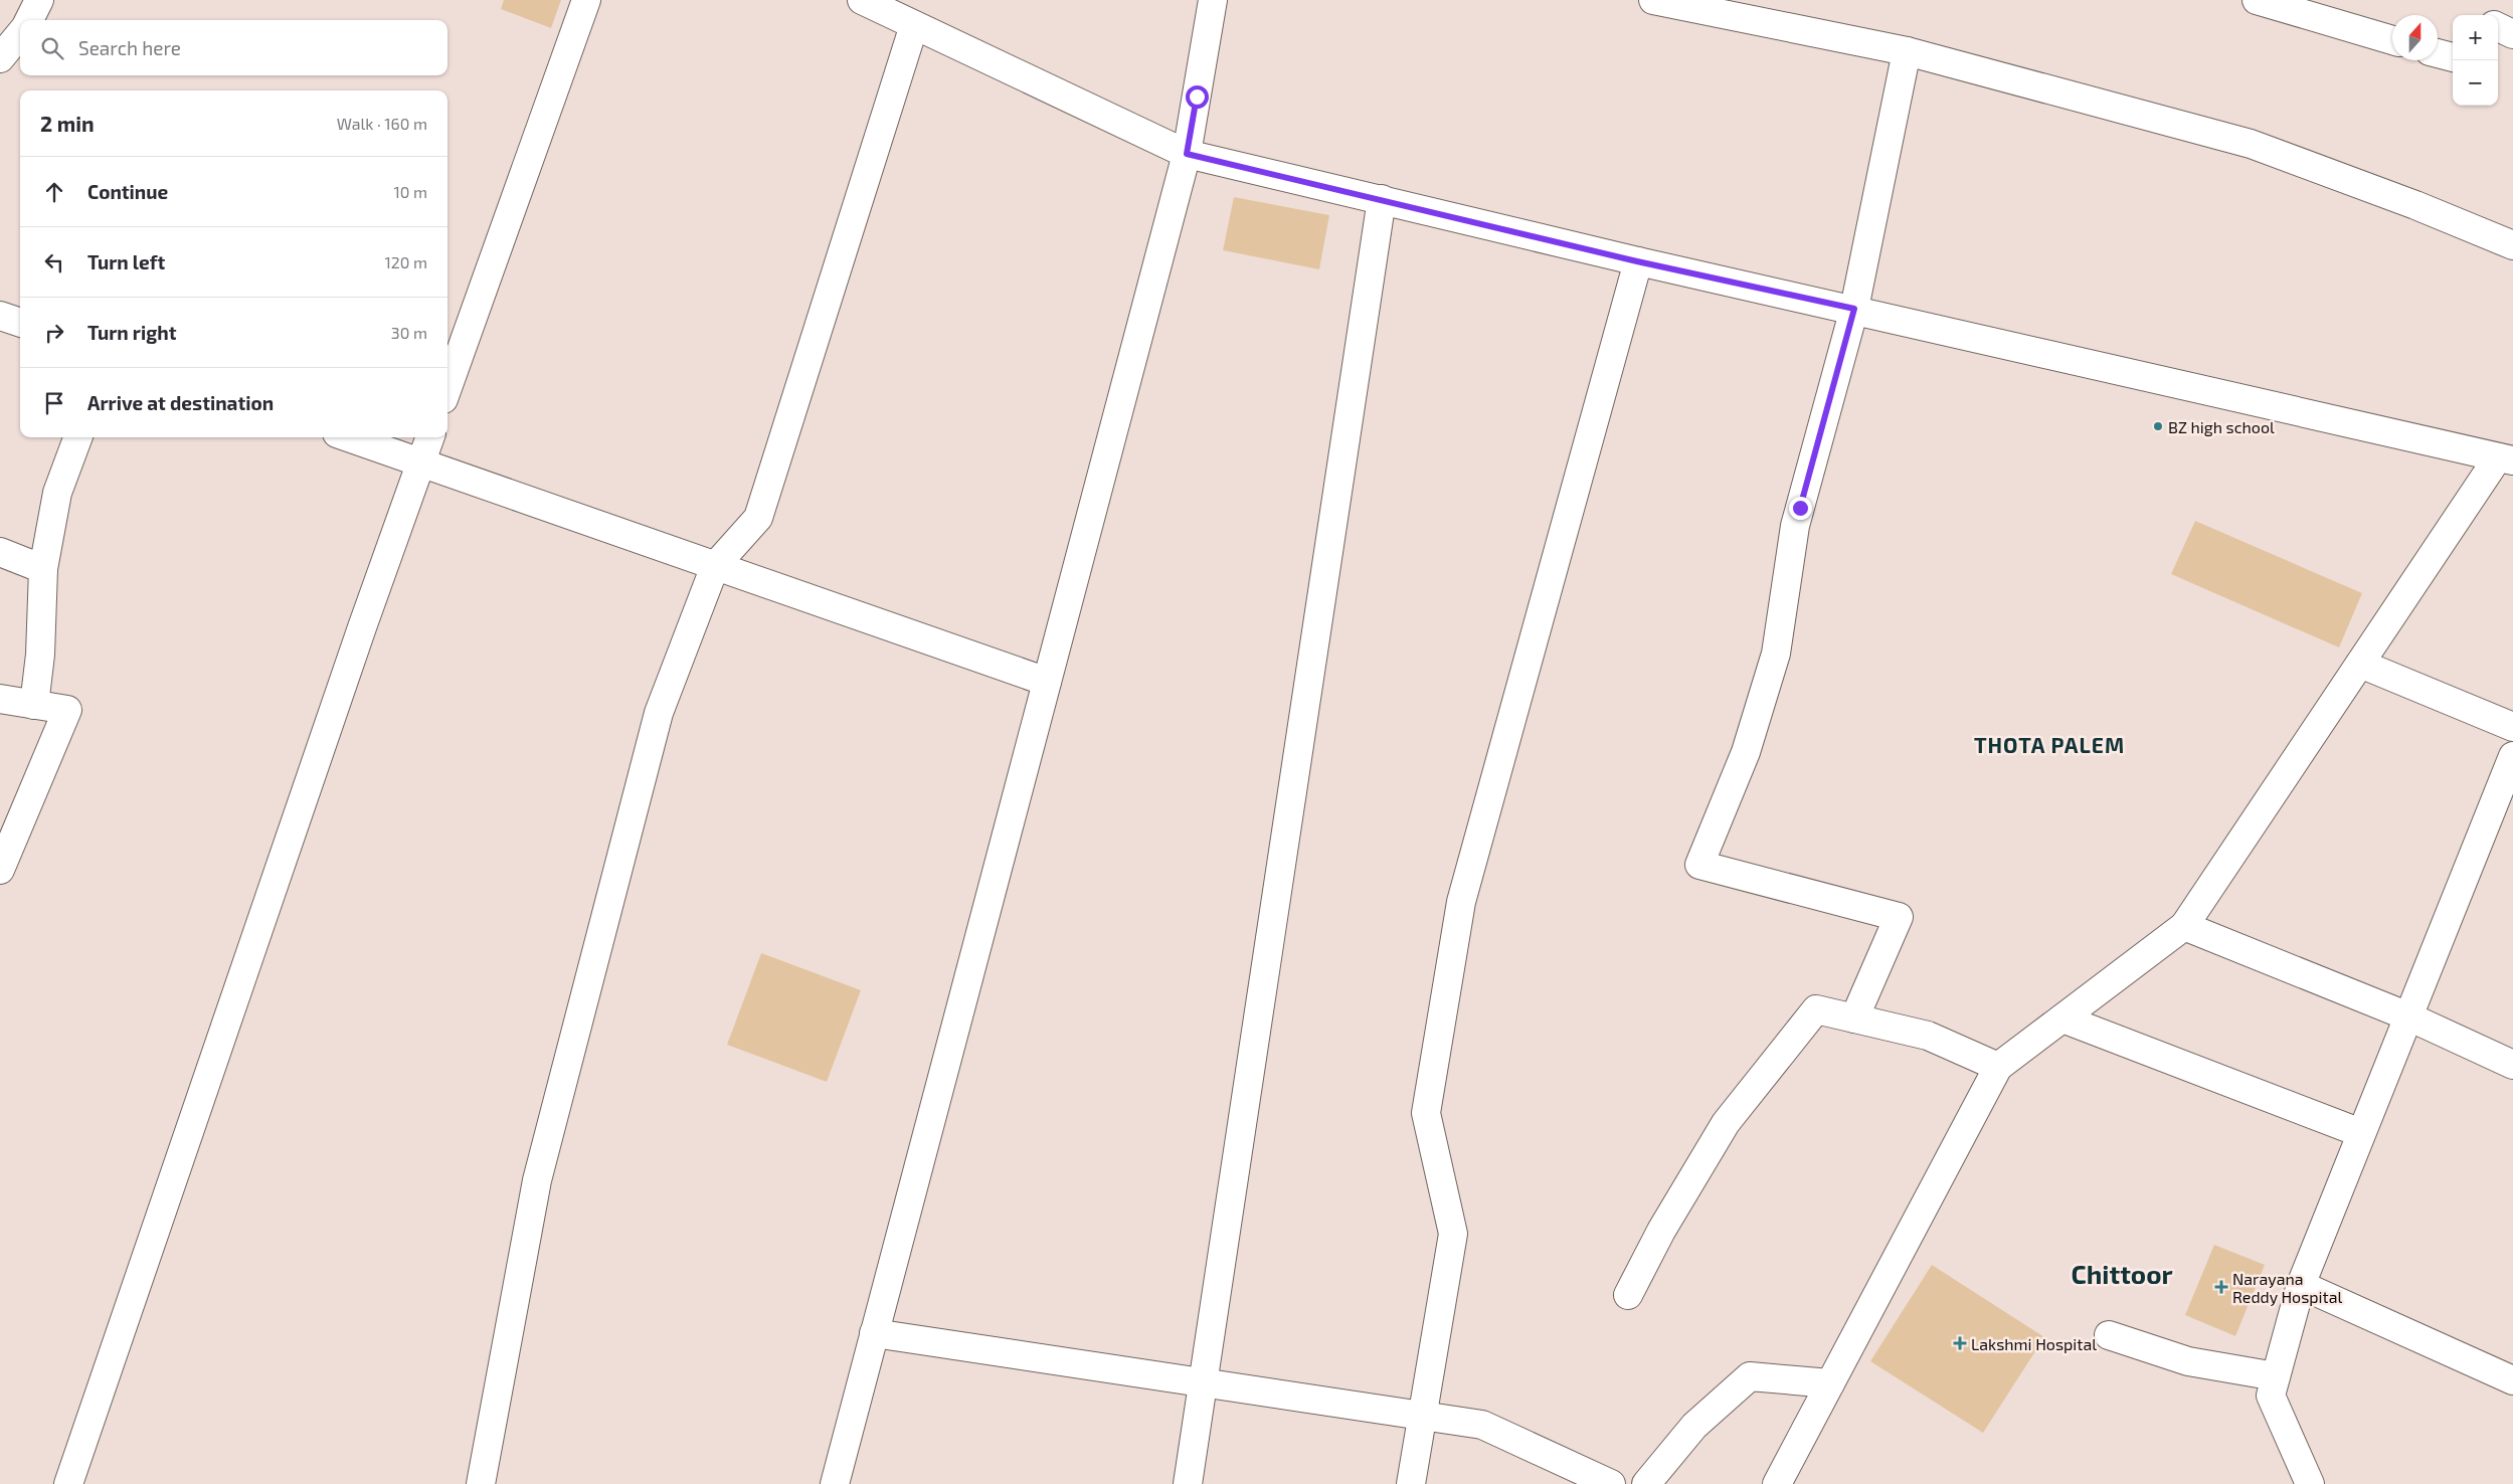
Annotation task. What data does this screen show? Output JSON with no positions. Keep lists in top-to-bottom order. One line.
{"districts":["THOTA PALEM","Chittoor"],"places":{"other":["BZ high school"],"health":["Narayana Reddy Hospital","Lakshmi Hospital"]},"north":"top","page":{"map_buttons":["+","−"],"search":"Search here","heading":["2 min","Walk · 160 m"],"list":[["Continue","10 m"],["Turn left","120 m"],["Turn right","30 m"],"Arrive at destination"]}}
